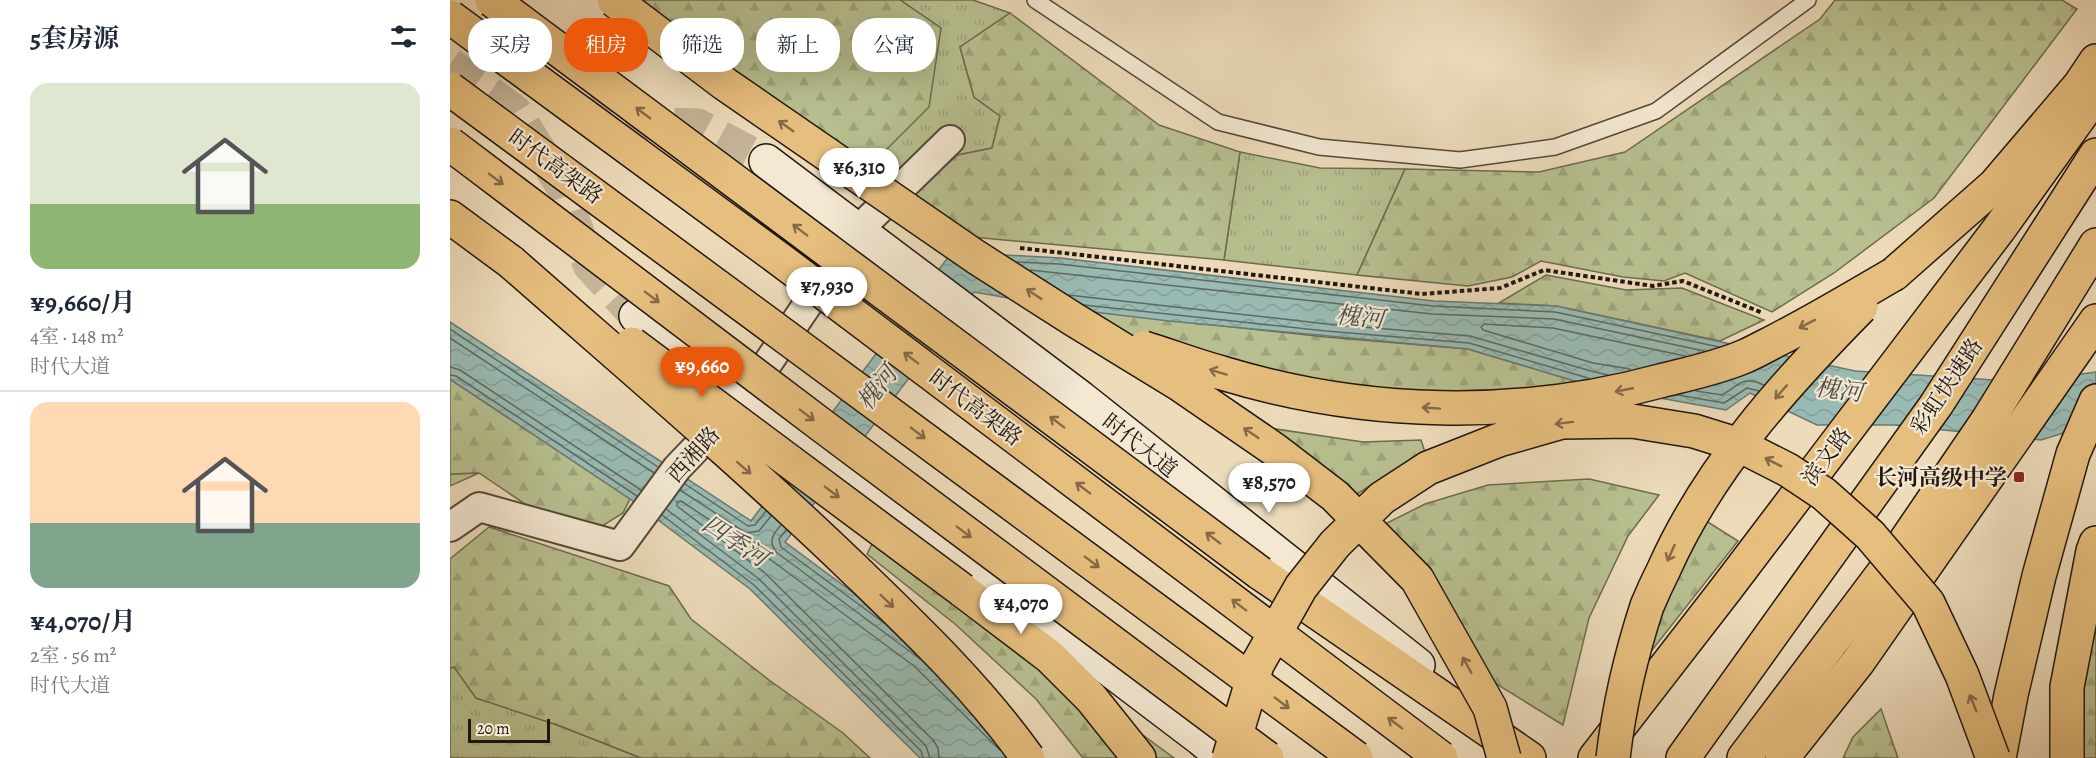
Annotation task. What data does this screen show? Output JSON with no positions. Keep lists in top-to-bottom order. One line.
{"streets":{"main road":["时代高架路","彩虹快速路","时代大道","滨文路"],"street":["西湘路"]},"crossings":[["时代大道","西湘路"]],"water":["槐河","四季河"],"places":{"transit":["长河高级中学"]},"scale_bar":"20 m","page":{"heading":"5套房源","chip":["买房","租房","筛选","新上","公寓"],"list":[{"name":"¥9,660/月","note":"4室 · 148 m² · 时代大道"},{"name":"¥4,070/月","note":"2室 · 56 m² · 时代大道"}],"price":["¥6,310","¥7,930","¥9,660","¥8,570","¥4,070"],"scale":"20 m"}}
